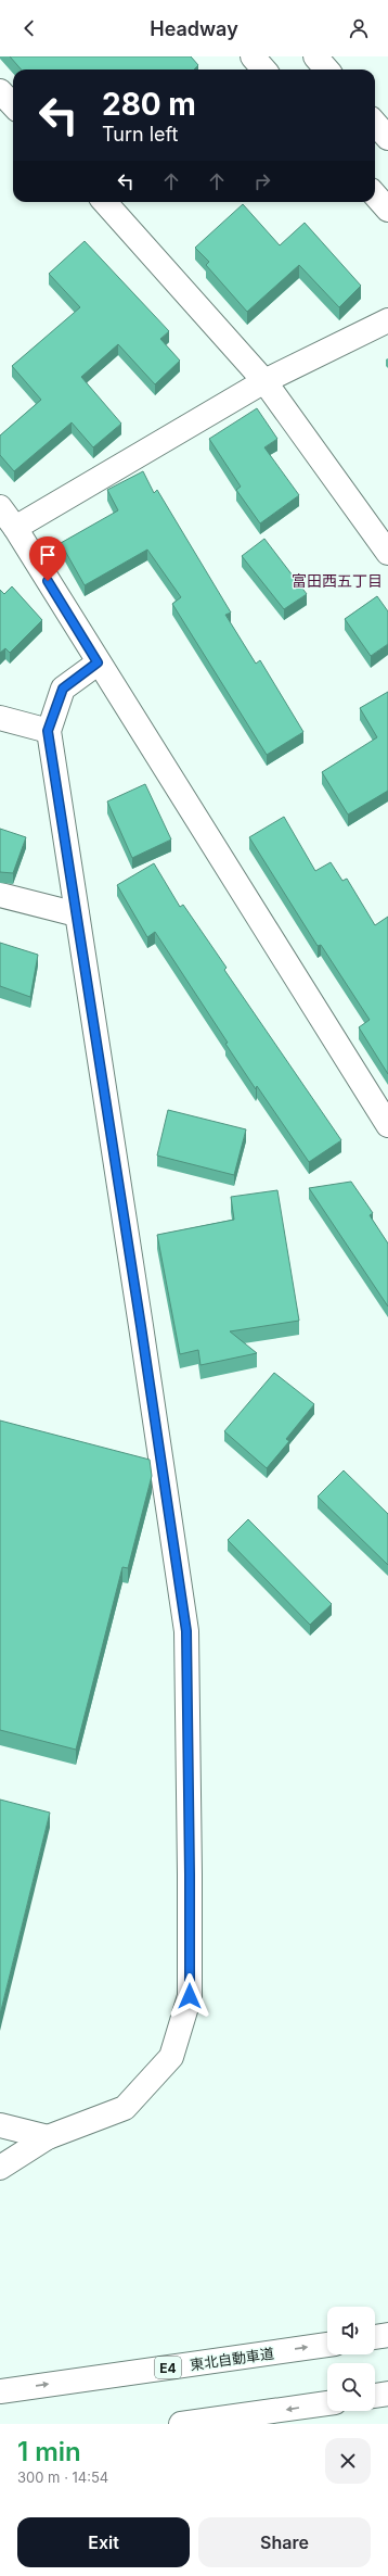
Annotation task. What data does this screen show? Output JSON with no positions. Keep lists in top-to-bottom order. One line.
{"streets":{"main road":["東北自動車道","E4"]},"districts":["富田西五丁目"],"page":{"header":"Headway","turn":["280 m","Turn left"],"heading":["1 min","300 m · 14:54"],"buttons":["Exit","Share"]}}
